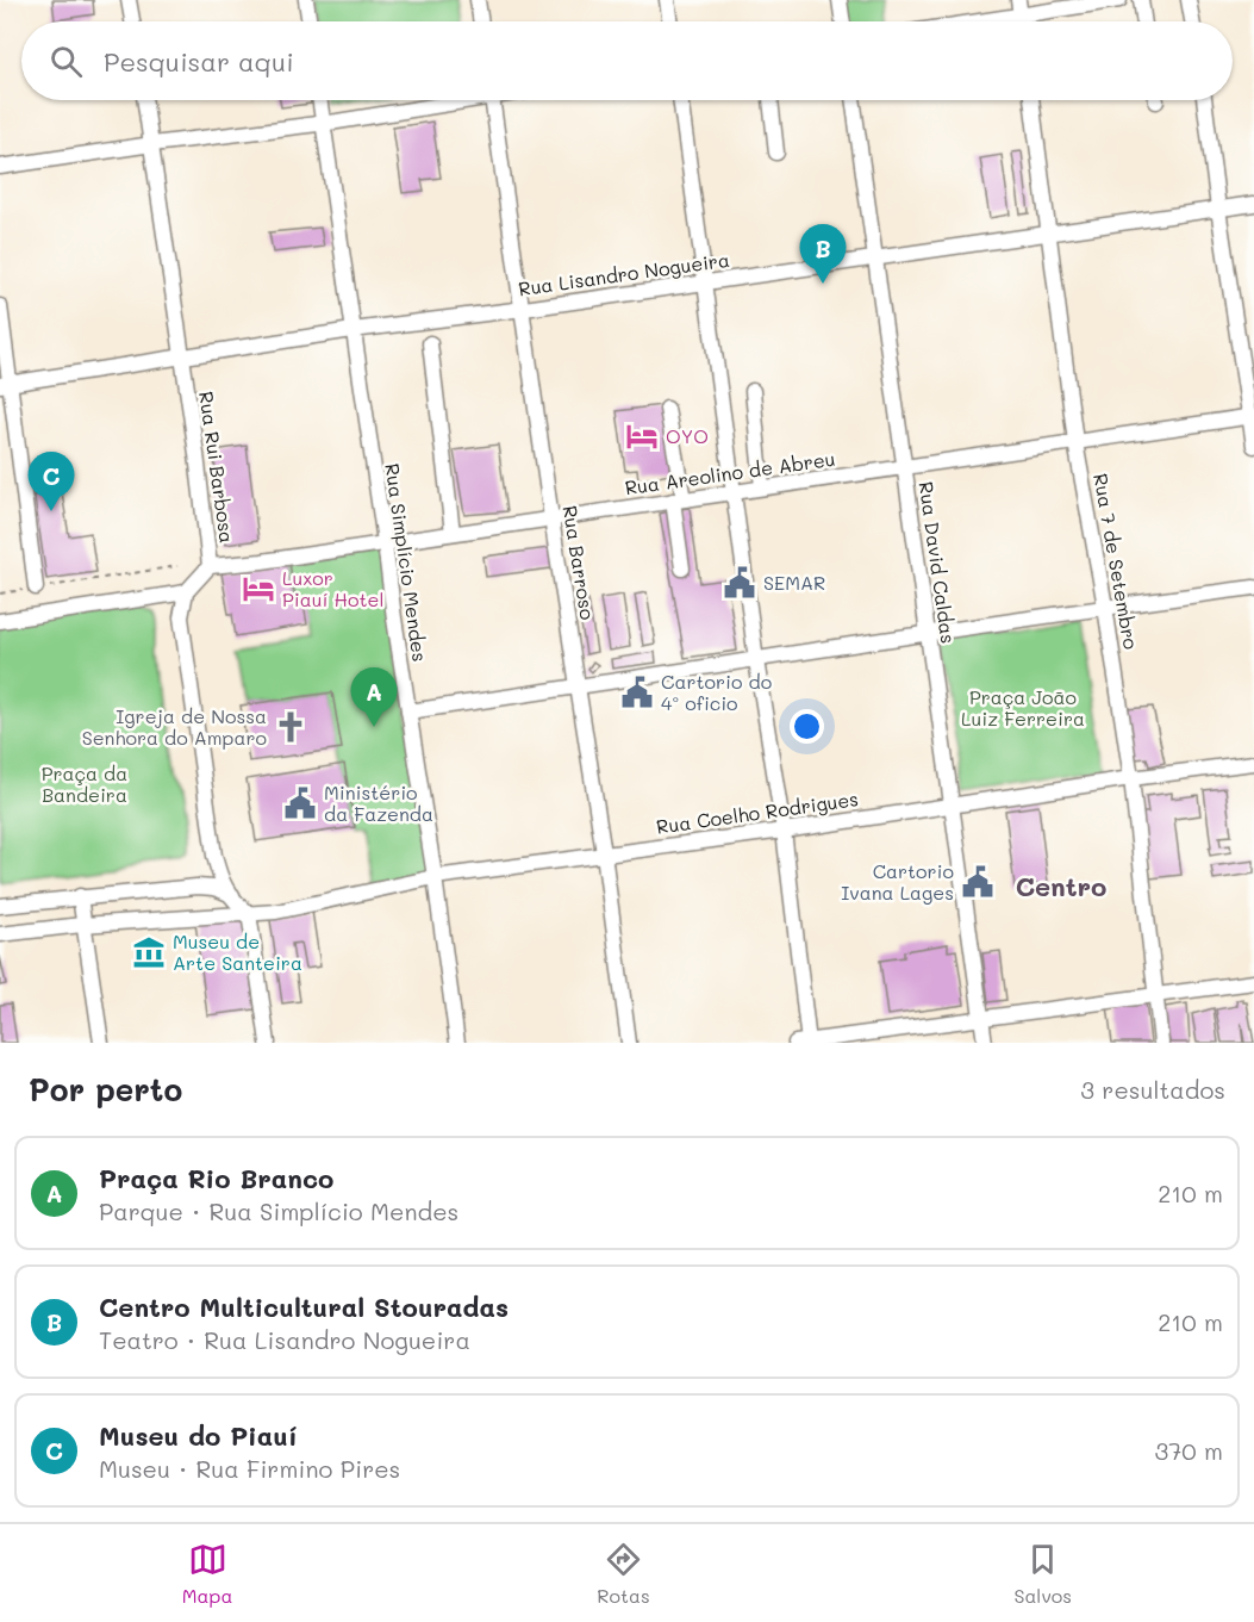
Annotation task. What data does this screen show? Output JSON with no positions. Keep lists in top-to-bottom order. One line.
{"streets":{"street":["Rua Lisandro Nogueira","Rua Rui Barbosa","Rua Areolino de Abreu","Rua 7 de Setembro","Rua Simplício Mendes","Rua Barroso","Rua David Caldas","Rua Coelho Rodrigues"]},"crossings":[["Rua Lisandro Nogueira","Rua Rui Barbosa"],["Rua Lisandro Nogueira","Rua 7 de Setembro"],["Rua Lisandro Nogueira","Rua Simplício Mendes"],["Rua Lisandro Nogueira","Rua Barroso"],["Rua Lisandro Nogueira","Rua David Caldas"],["Rua Rui Barbosa","Rua Areolino de Abreu"],["Rua Areolino de Abreu","Rua 7 de Setembro"],["Rua Areolino de Abreu","Rua Simplício Mendes"],["Rua Areolino de Abreu","Rua Barroso"],["Rua Areolino de Abreu","Rua David Caldas"],["Rua 7 de Setembro","Rua Coelho Rodrigues"],["Rua Simplício Mendes","Rua Coelho Rodrigues"],["Rua Barroso","Rua Coelho Rodrigues"],["Rua David Caldas","Rua Coelho Rodrigues"]],"districts":["Centro"],"parks":["Praça João Luiz Ferreira","Praça da Bandeira"],"places":{"hotel":["OYO","Luxor Piauí Hotel"],"public building":["SEMAR","Cartorio do 4º oficio","Ministério da Fazenda","Cartorio Ivana Lages"],"church":["Igreja de Nossa Senhora do Amparo"],"museum":["Museu de Arte Santeira"]},"page":{"search":"Pesquisar aqui","pins":["B","C","A"],"heading":["Por perto","3 resultados"],"list":[{"mark":"A","name":"Praça Rio Branco","note":"Parque · Rua Simplício Mendes","value":"210 m"},{"mark":"B","name":"Centro Multicultural Stouradas","note":"Teatro · Rua Lisandro Nogueira","value":"210 m"},{"mark":"C","name":"Museu do Piauí","note":"Museu · Rua Firmino Pires","value":"370 m"}],"nav":["Mapa","Rotas","Salvos"]}}
